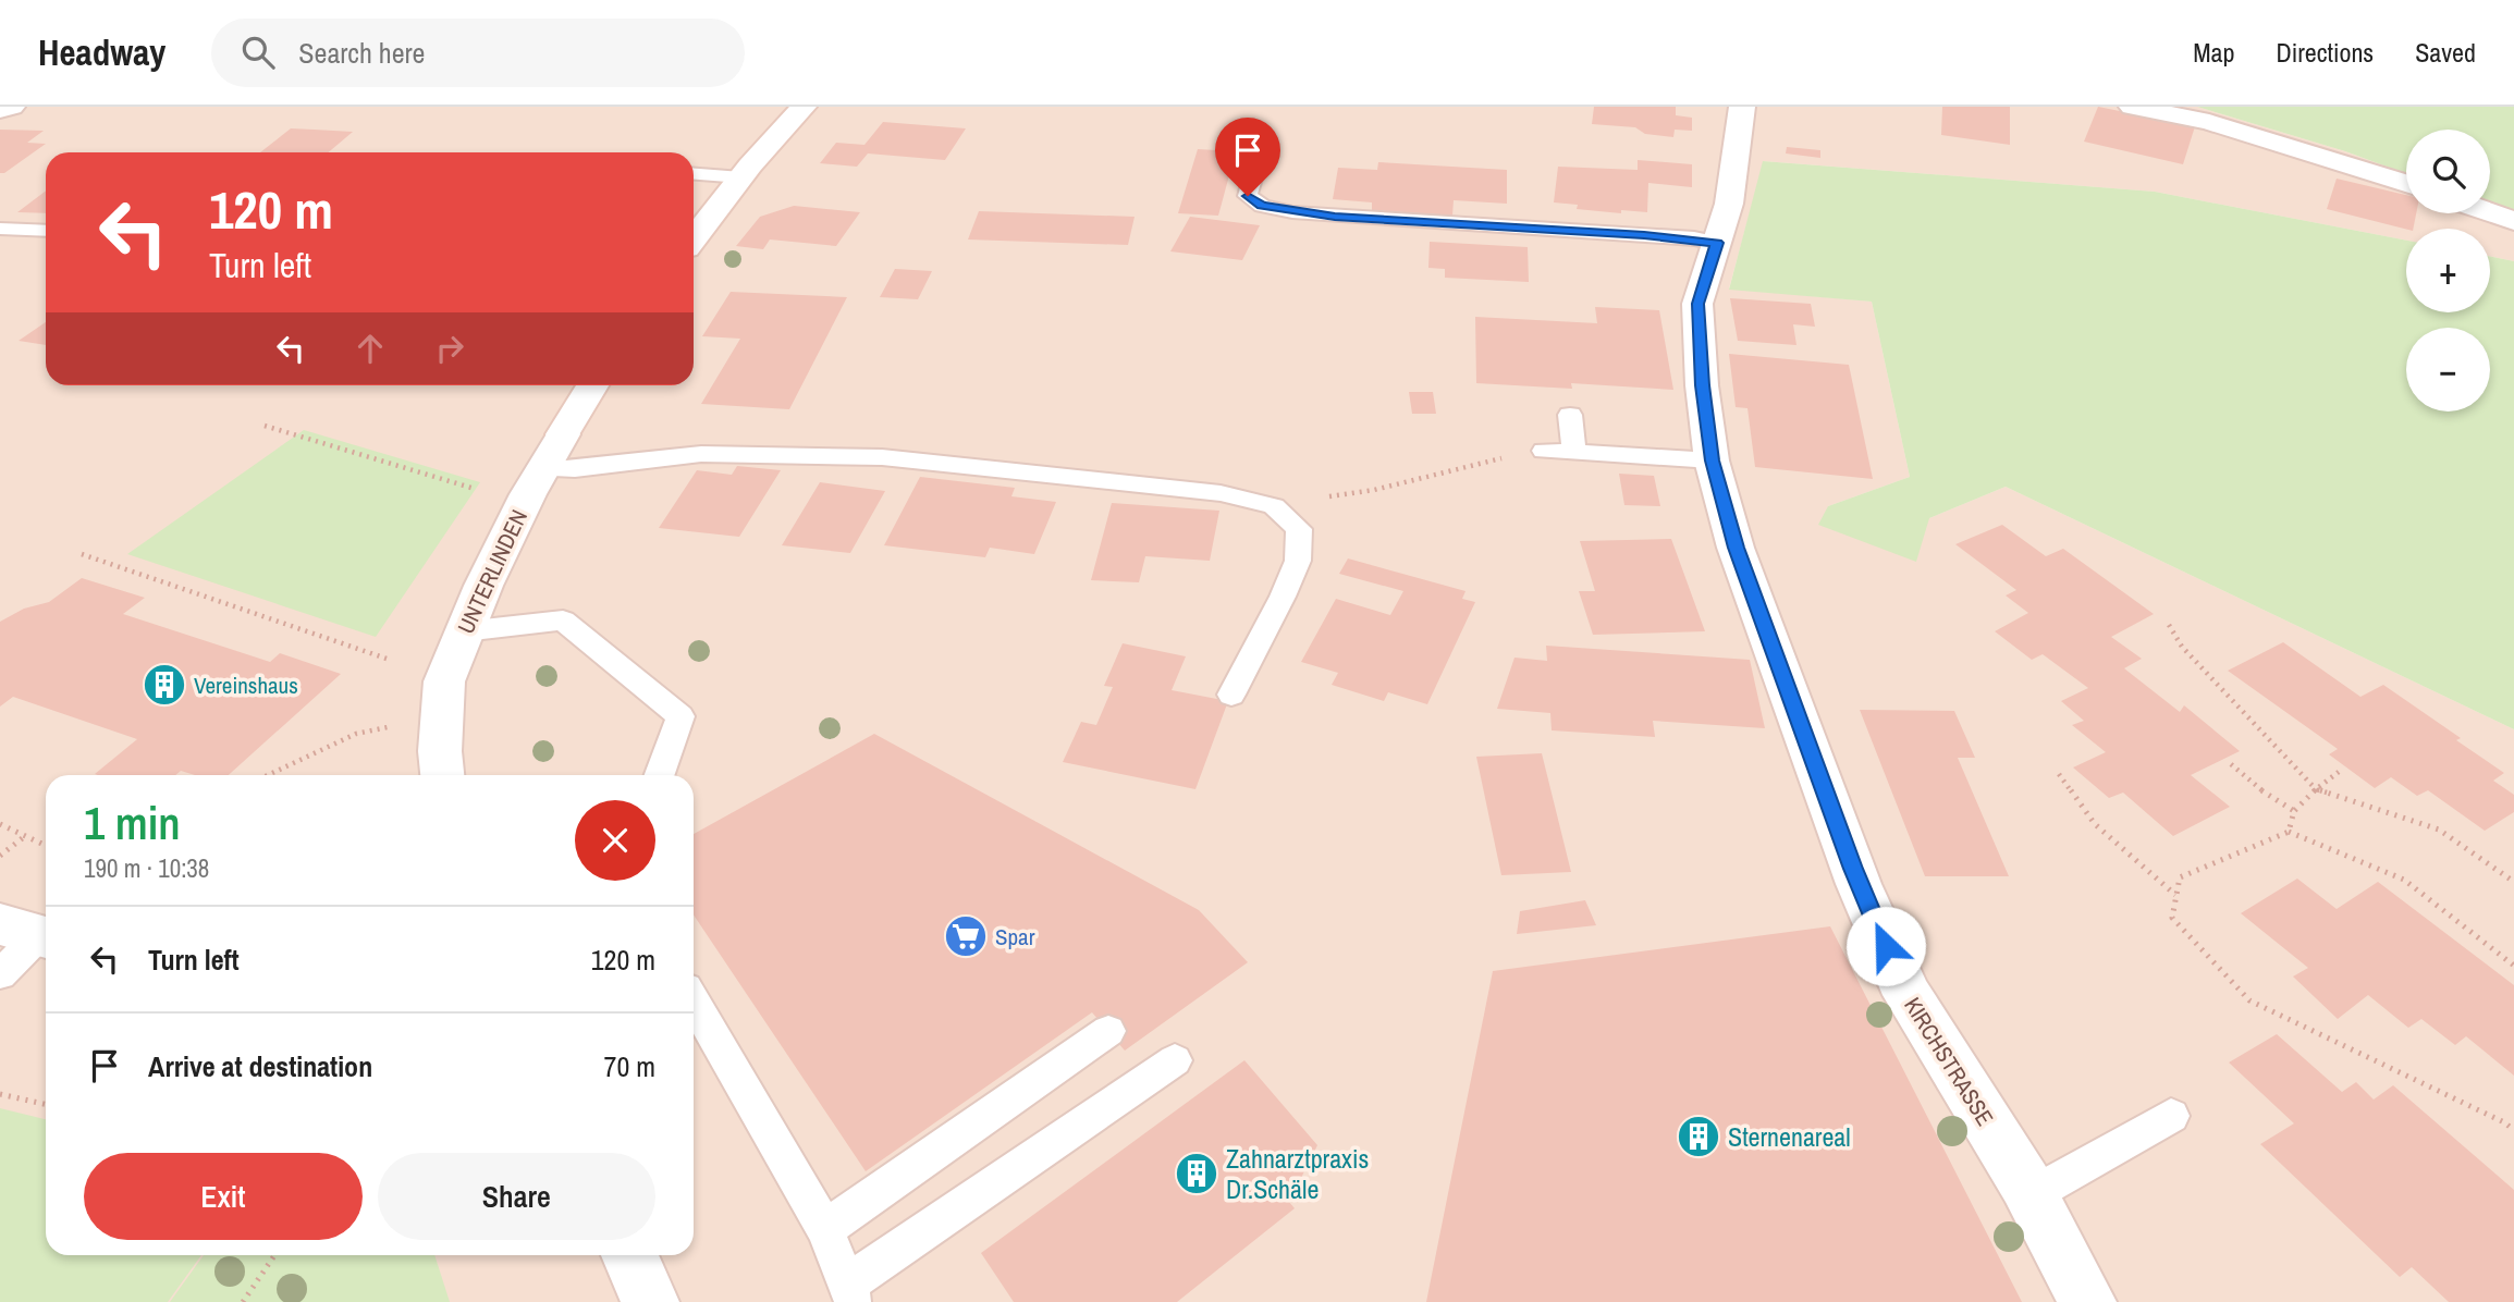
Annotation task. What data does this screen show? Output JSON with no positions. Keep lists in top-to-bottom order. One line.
{"streets":{"street":["UNTERLINDEN","KIRCHSTRASSE"]},"places":{"building":["Vereinshaus","Sternenareal","Zahnarztpraxis Dr.Schäle"],"supermarket":["Spar"]},"page":{"header":"Headway","search":"Search here","nav":["Map","Directions","Saved"],"map_buttons":["+","−"],"turn":["120 m","Turn left"],"heading":["1 min","190 m · 10:38"],"list":[{"name":"Turn left","value":"120 m"},{"name":"Arrive at destination","value":"70 m"}],"buttons":["Exit","Share"]}}
